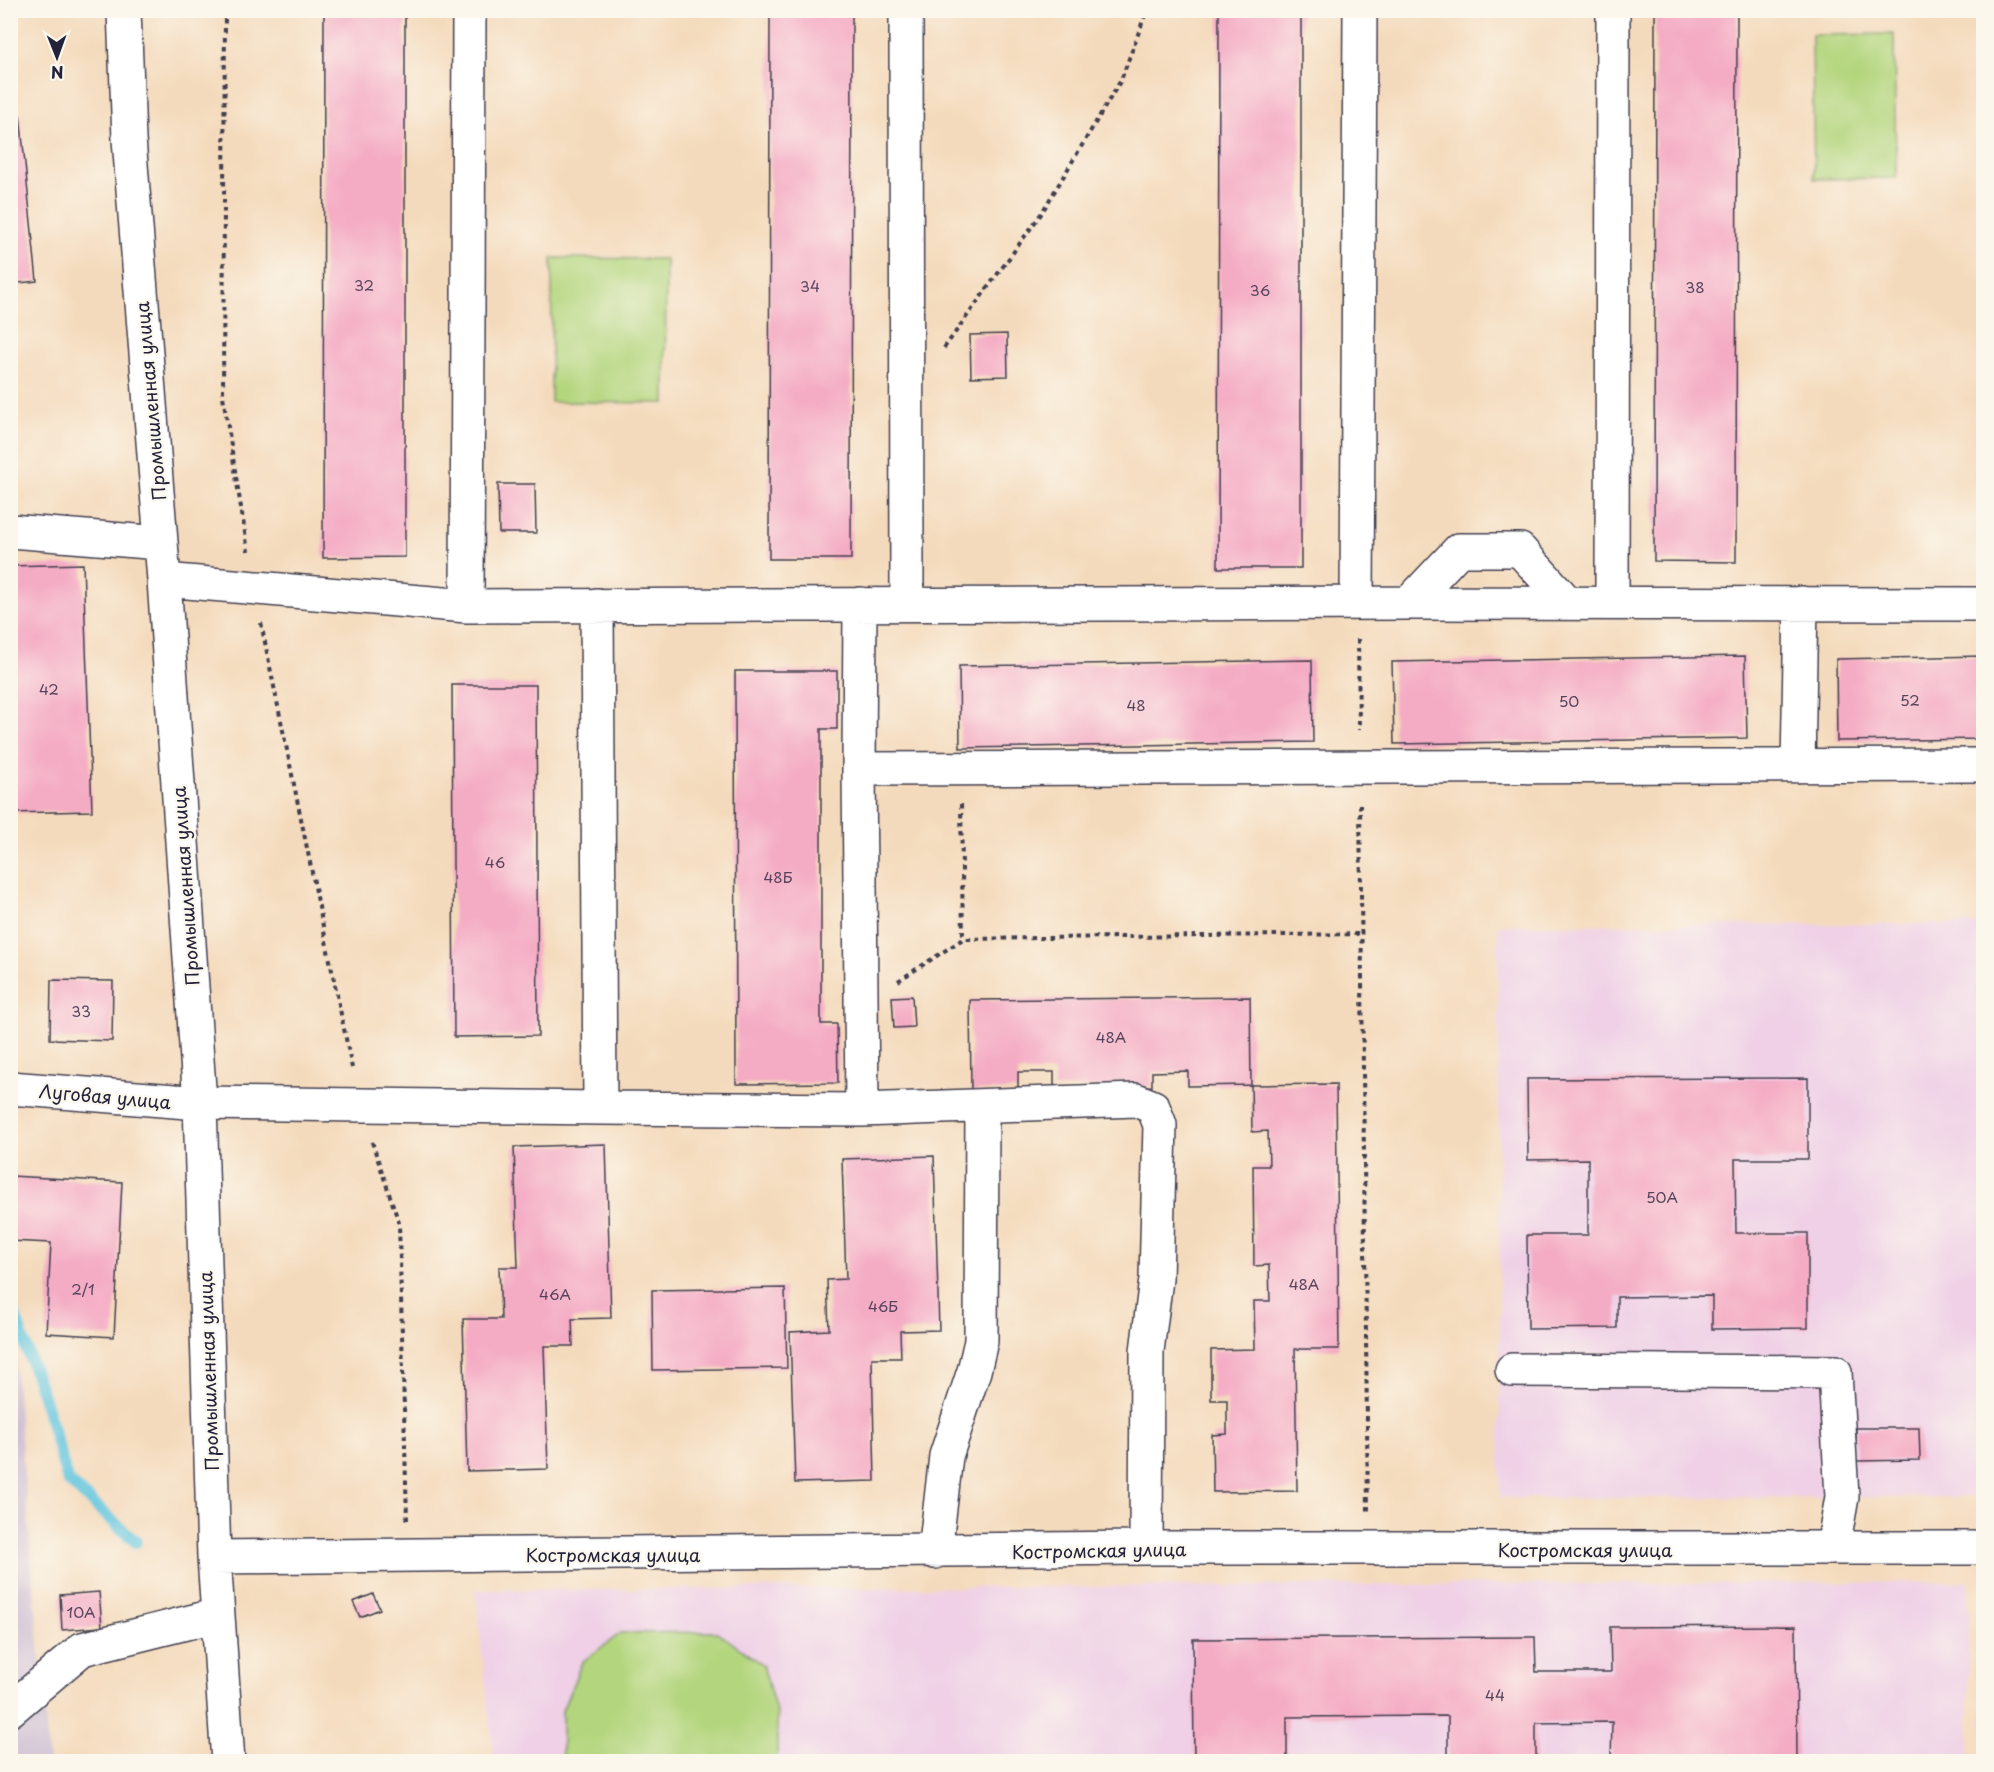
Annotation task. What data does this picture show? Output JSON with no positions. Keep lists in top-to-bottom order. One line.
{"streets":{"street":["Промышленная улица","Луговая улица","Костромская улица"]},"crossings":[["Промышленная улица","Луговая улица"],["Промышленная улица","Костромская улица"],["Луговая улица","Костромская улица"]],"house_numbers":["32","34","38","36","42","52","50","48","46","48Б","33","48А","50А","48А","2/1","46А","46Б","10А","44"],"north":"bottom"}
